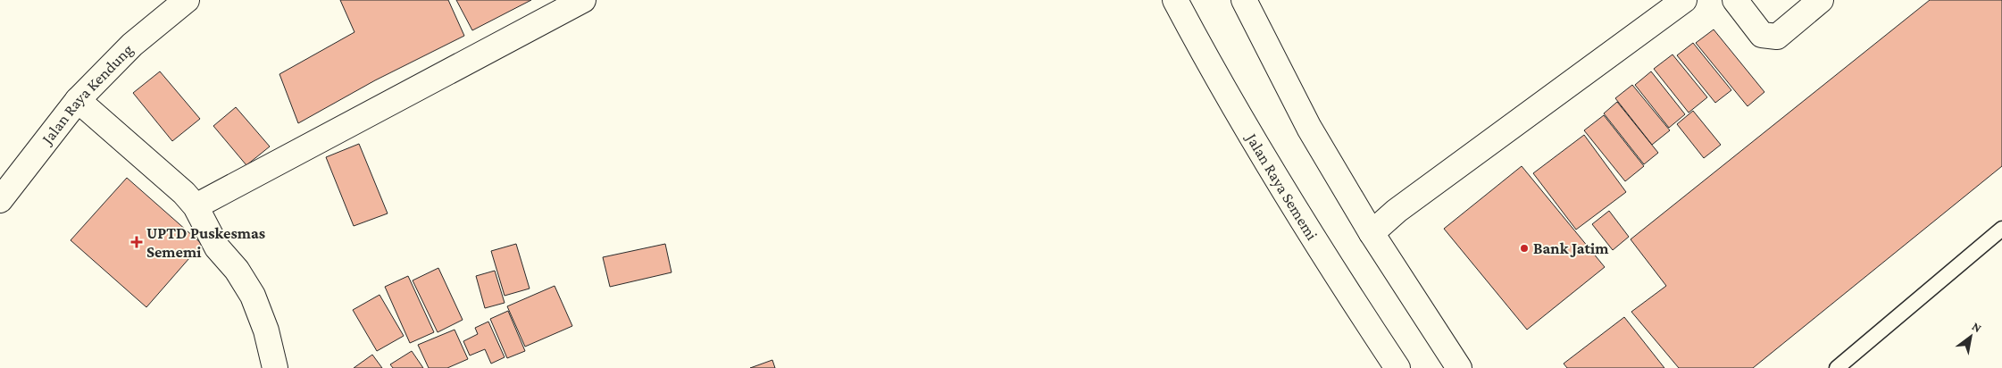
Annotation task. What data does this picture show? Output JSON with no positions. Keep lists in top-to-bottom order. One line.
{"streets":{"street":["Jalan Raya Kendung","Jalan Raya Sememi"]},"places":{"health":["UPTD Puskesmas Sememi"],"other":["Bank Jatim"]},"north":"top right"}
